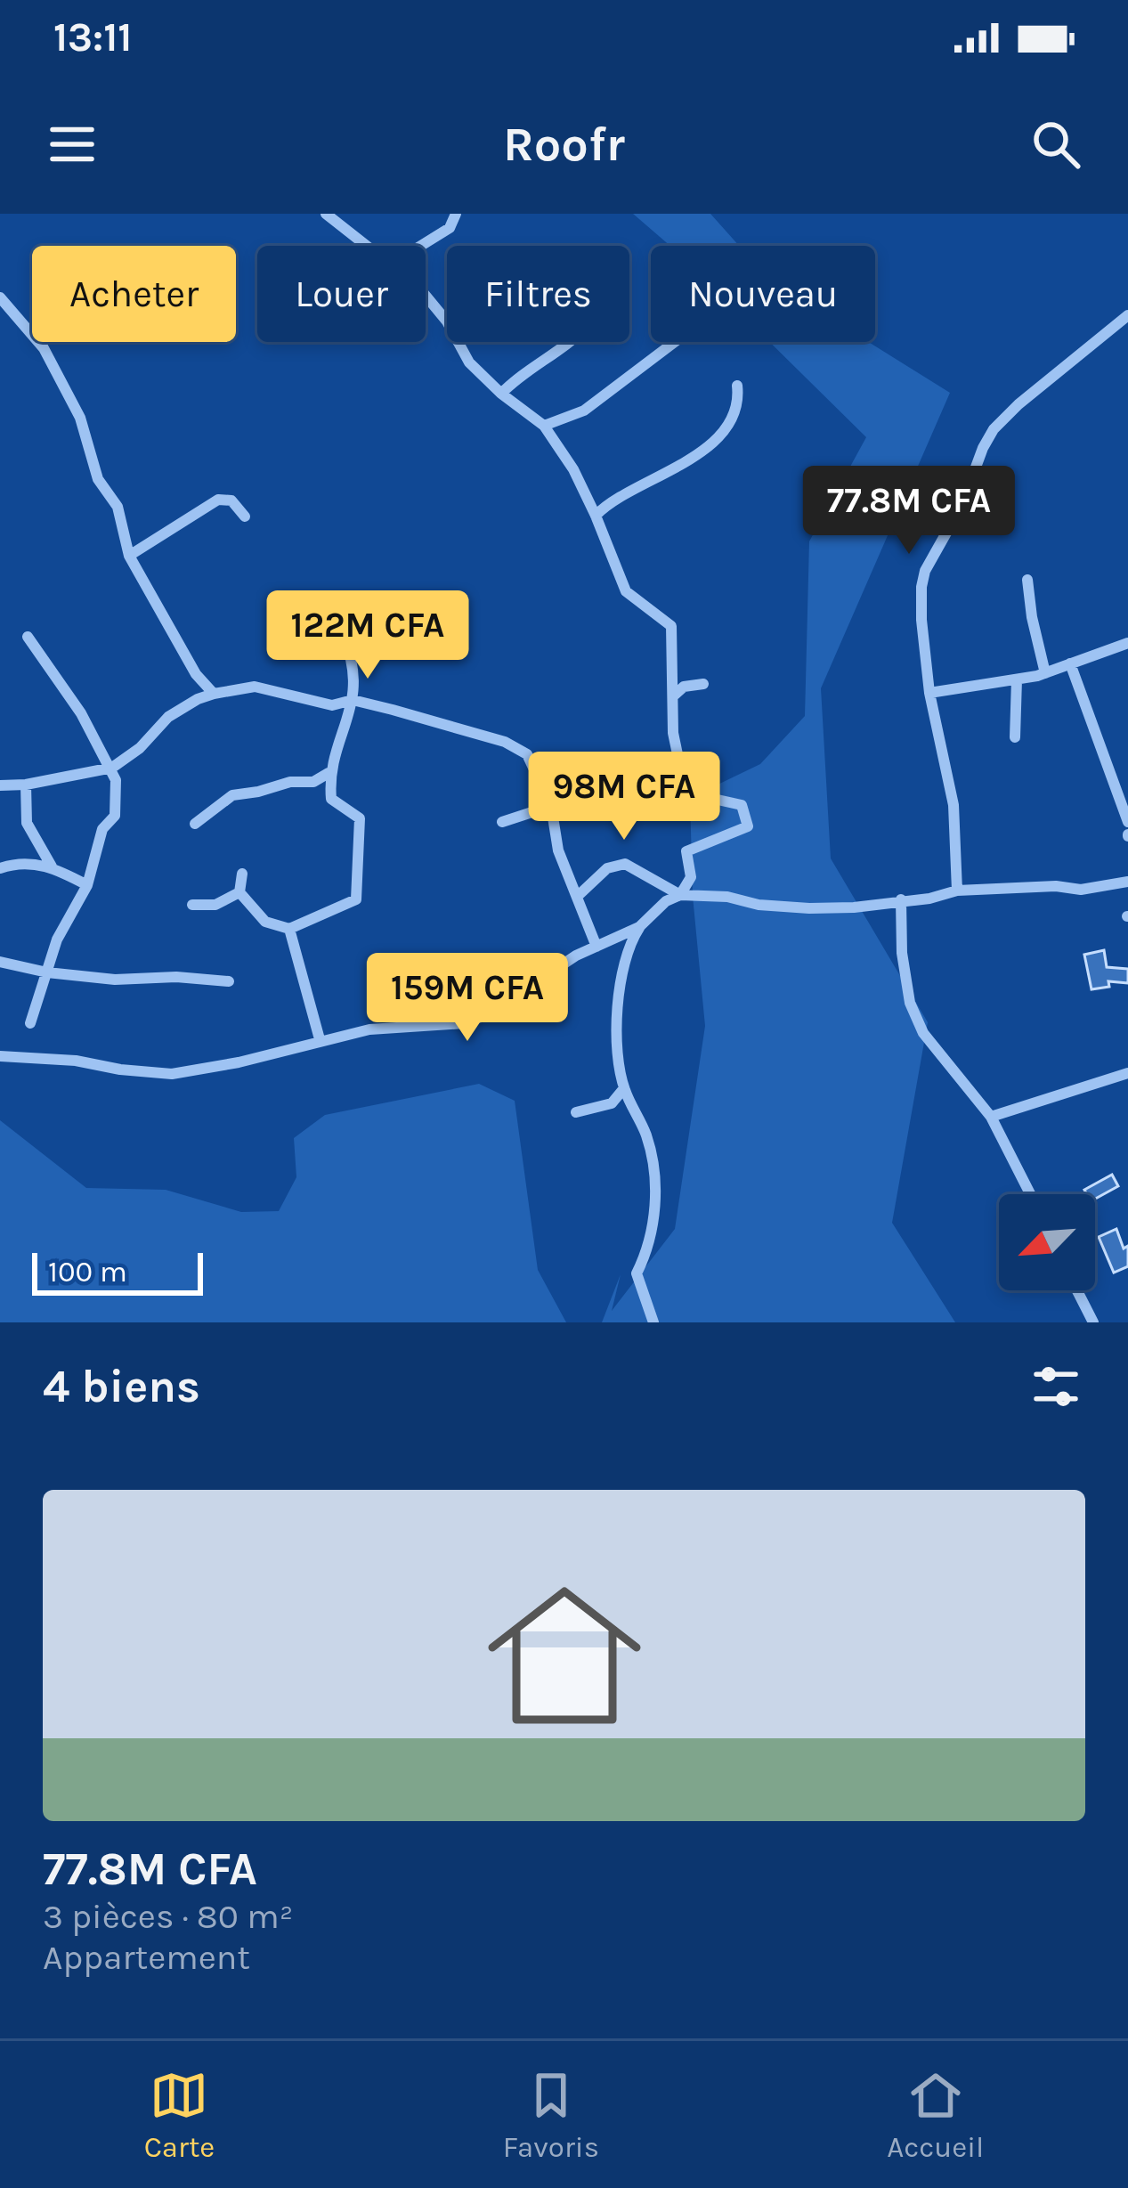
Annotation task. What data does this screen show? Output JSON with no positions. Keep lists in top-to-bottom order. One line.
{"scale_bar":"100 m","north":"bottom left","page":{"status":"13:11","header":"Roofr","chip":["Acheter","Louer","Filtres","Nouveau"],"price":["77.8M CFA","122M CFA","98M CFA","159M CFA"],"scale":"100 m","heading":"4 biens","list":[{"name":"77.8M CFA","note":"3 pièces · 80 m² · Appartement"}],"tabs":["Carte","Favoris","Accueil"]}}
